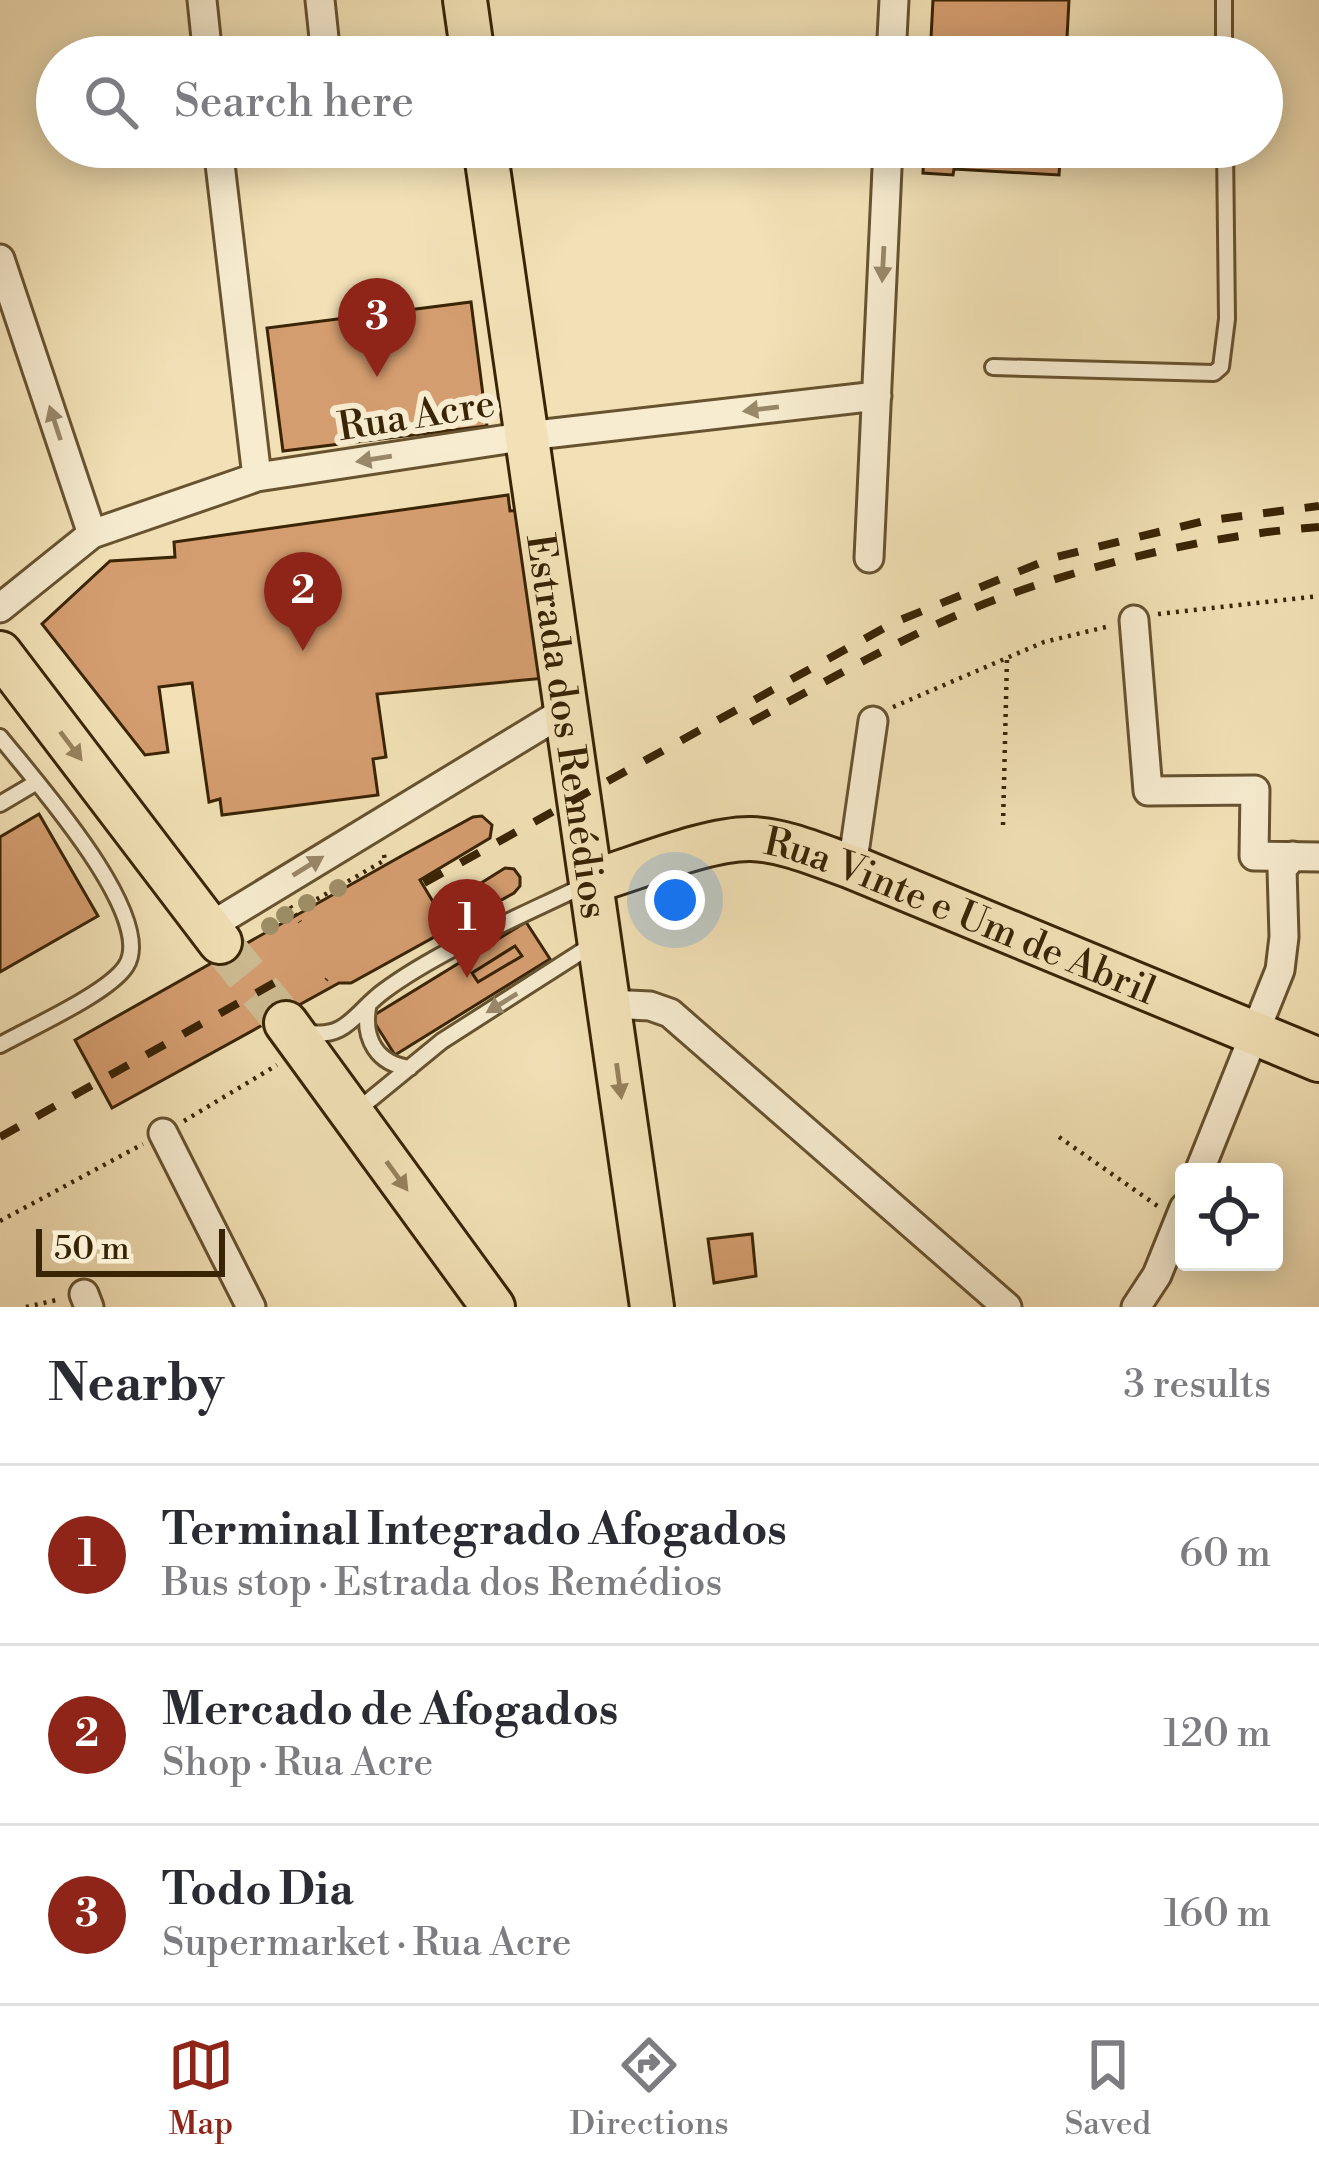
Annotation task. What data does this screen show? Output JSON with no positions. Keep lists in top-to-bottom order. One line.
{"streets":{"main road":["Estrada dos Remédios","Rua Vinte e Um de Abril"],"street":["Rua Acre"]},"crossings":[["Rua Acre","Estrada dos Remédios"],["Estrada dos Remédios","Rua Vinte e Um de Abril"]],"one_way":["Rua Acre"],"scale_bar":"50 m","page":{"search":"Search here","pins":["3","2","1"],"scale":"50 m","heading":["Nearby","3 results"],"list":[{"mark":"1","name":"Terminal Integrado Afogados","note":"Bus stop · Estrada dos Remédios","value":"60 m"},{"mark":"2","name":"Mercado de Afogados","note":"Shop · Rua Acre","value":"120 m"},{"mark":"3","name":"Todo Dia","note":"Supermarket · Rua Acre","value":"160 m"}],"nav":["Map","Directions","Saved"]}}
